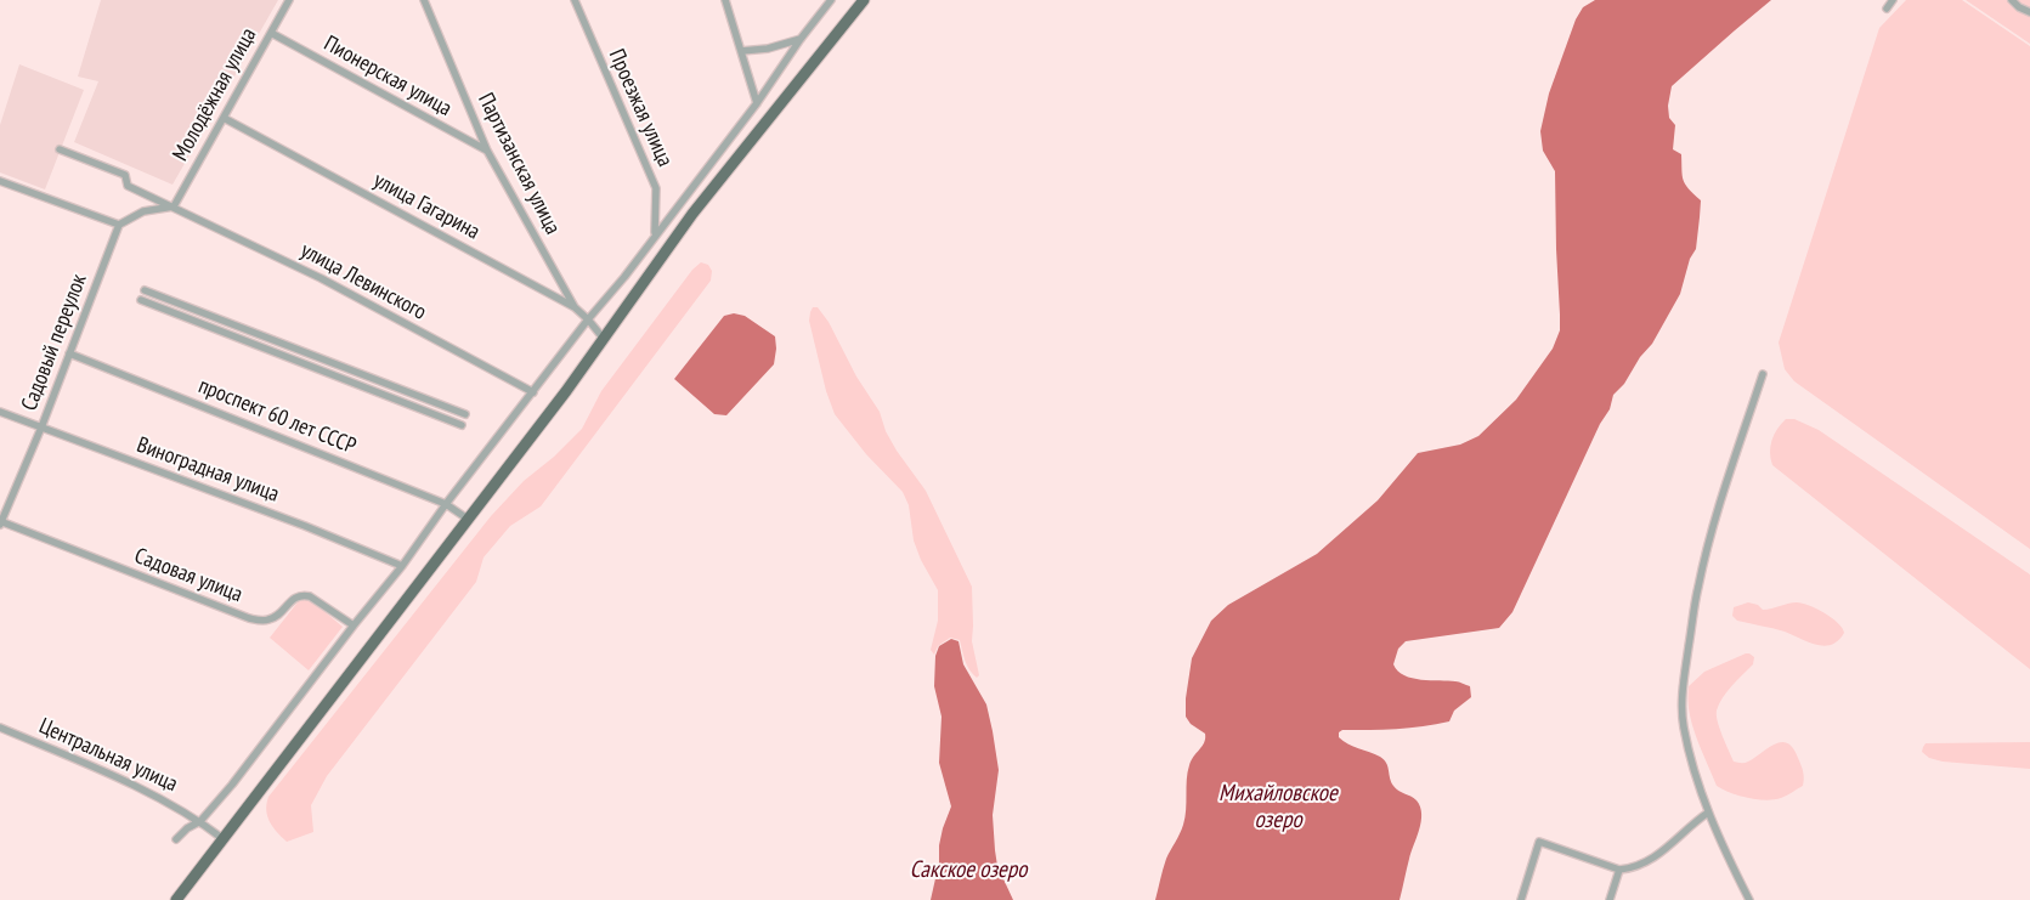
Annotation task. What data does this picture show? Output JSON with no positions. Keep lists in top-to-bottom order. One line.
{"streets":{"street":["Пионерская улица","Молодёжная улица","Проезжая улица","Партизанская улица","улица Гагарина","улица Левинского","Садовый переулок","проспект 60 лет СССР","Виноградная улица","Садовая улица","Центральная улица"]},"crossings":[["Пионерская улица","Молодёжная улица"],["Пионерская улица","Партизанская улица"],["Молодёжная улица","улица Гагарина"],["Молодёжная улица","улица Левинского"],["Партизанская улица","улица Гагарина"],["Садовый переулок","проспект 60 лет СССР"],["Садовый переулок","Виноградная улица"],["Садовый переулок","Садовая улица"]],"water":["Михайловское озеро","Сакское озеро"]}
